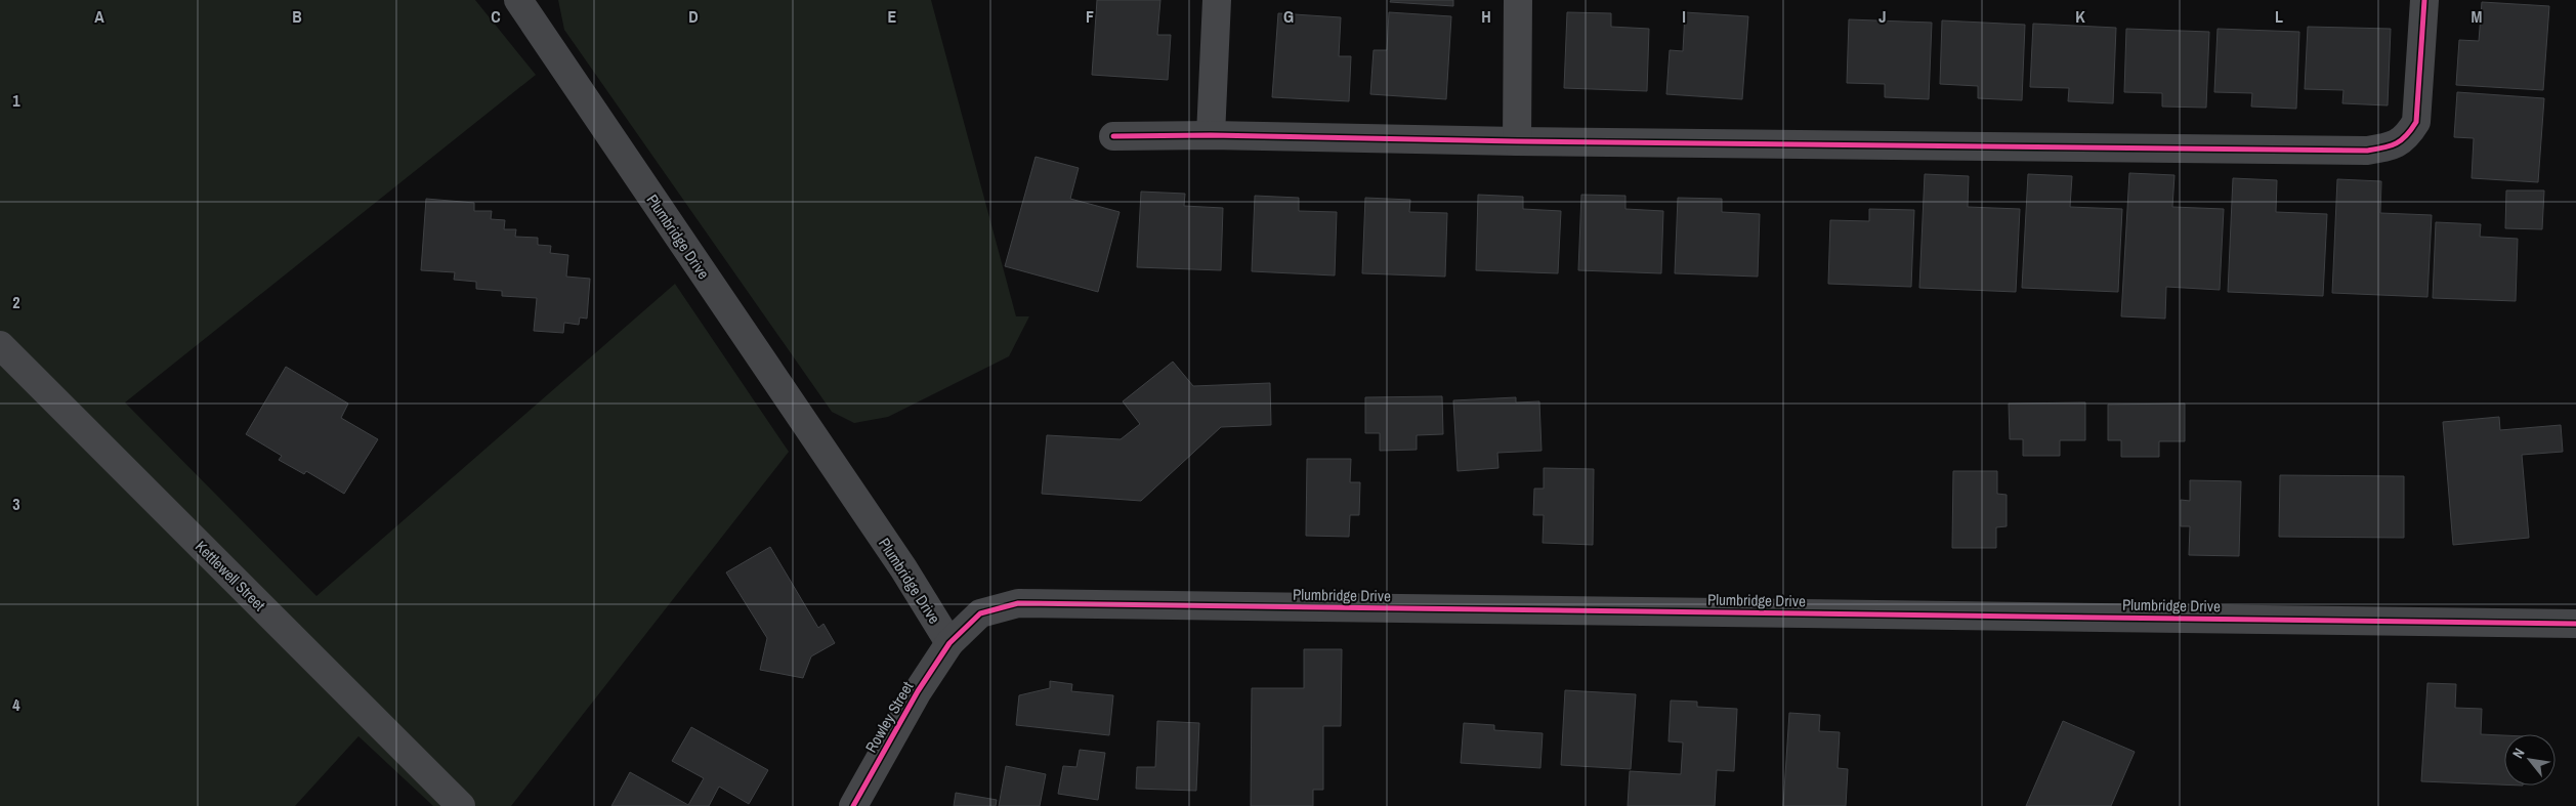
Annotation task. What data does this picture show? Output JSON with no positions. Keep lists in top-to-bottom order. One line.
{"streets":{"street":["Plumbridge Drive","Kettlewell Street","Rowley Street"]},"crossings":[["Plumbridge Drive","Rowley Street"]],"north":"top left","grid":{"columns":["A","B","C","D","E","F","G","H","I","J","K","L","M"],"rows":["1","2","3","4"]}}
